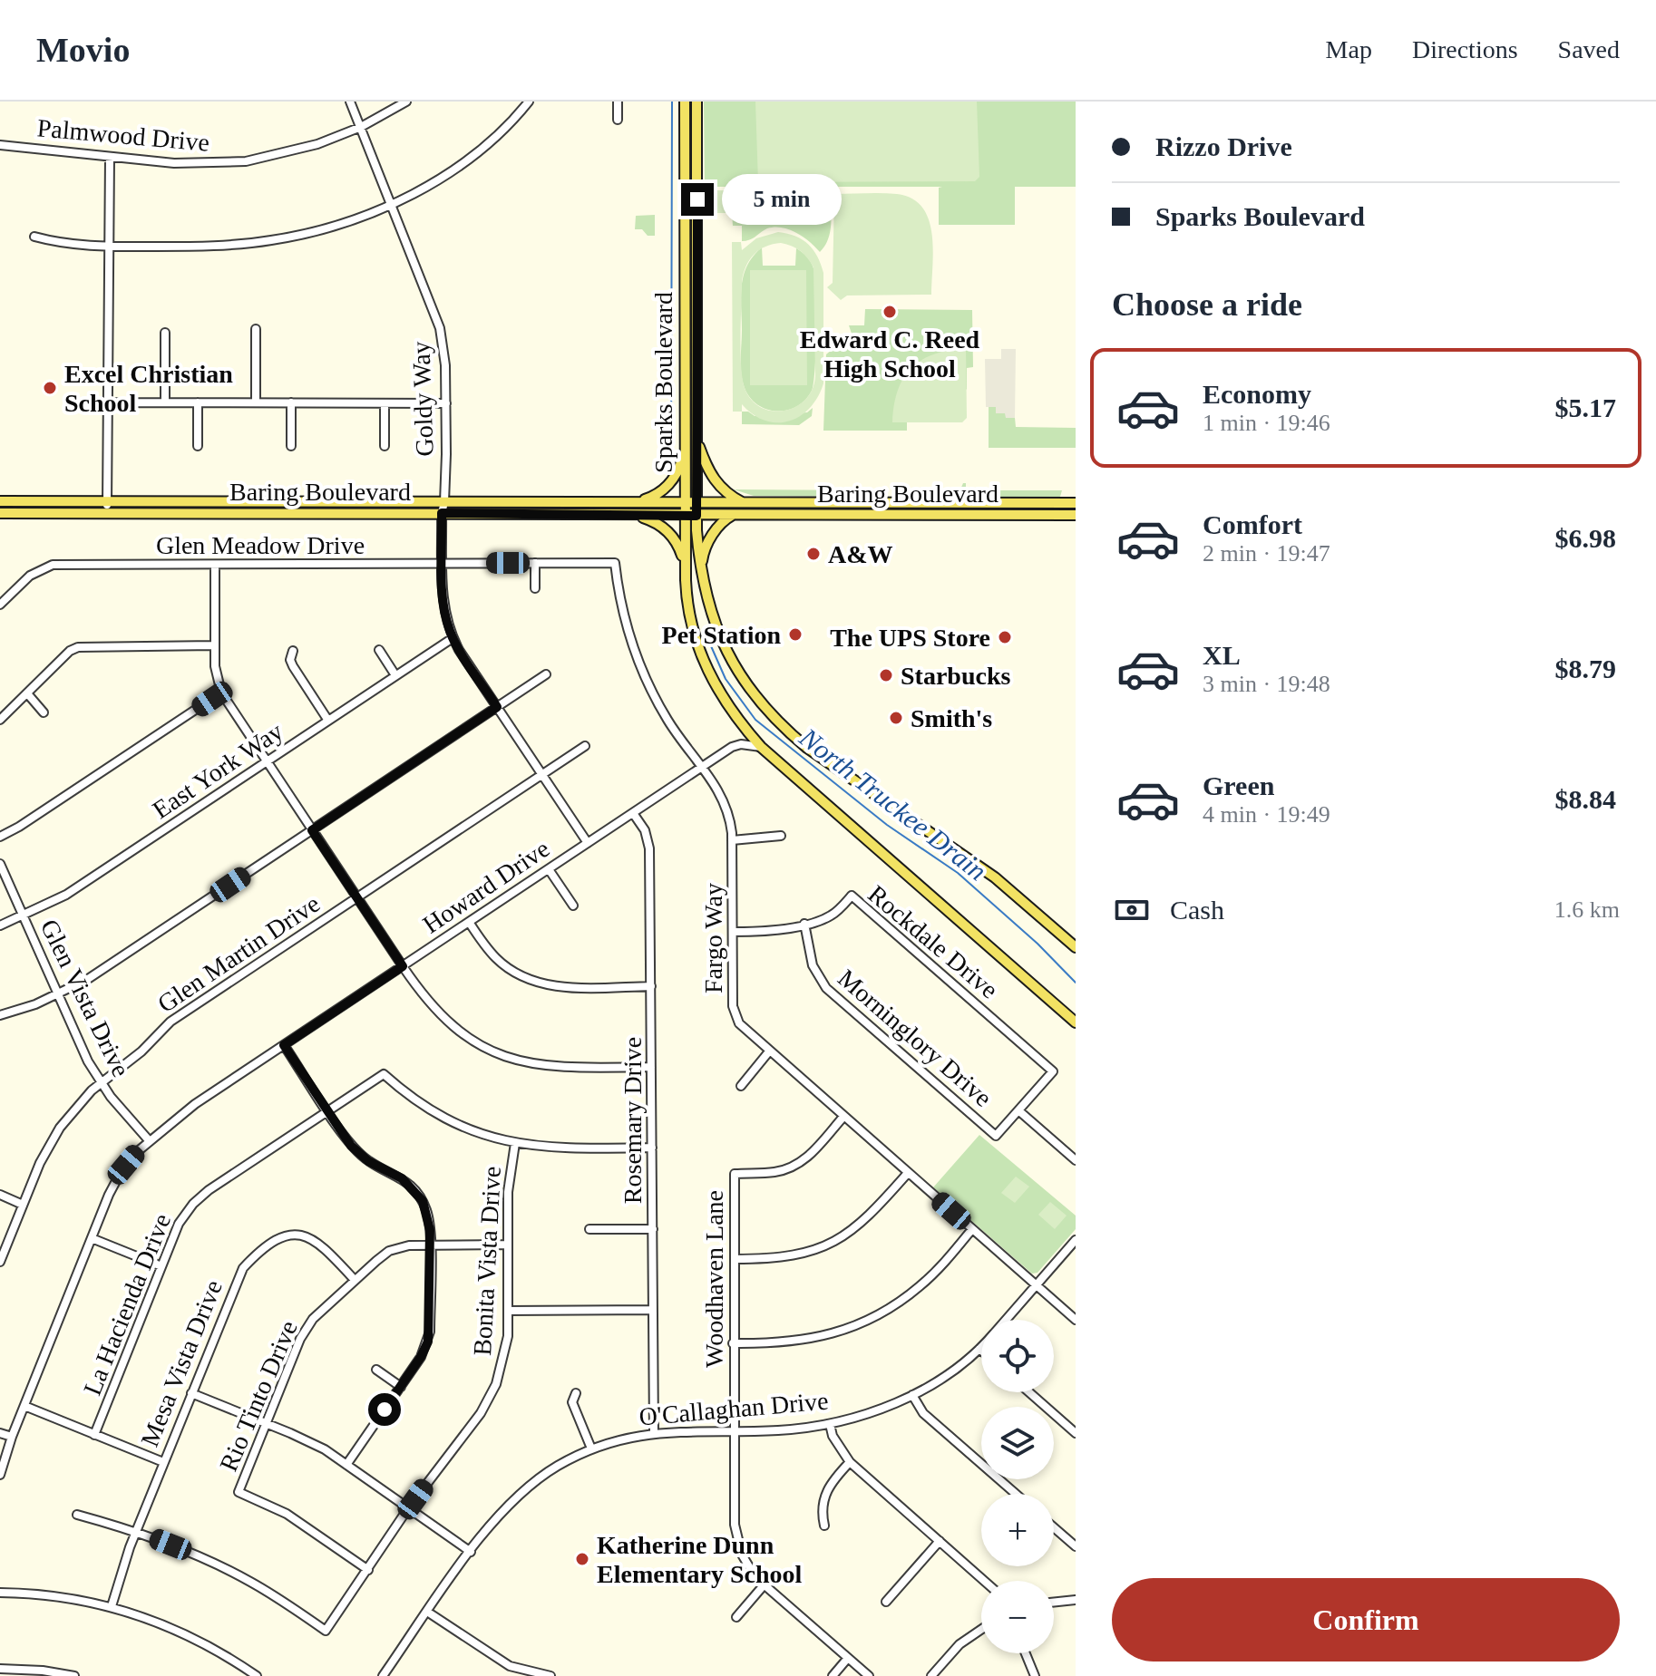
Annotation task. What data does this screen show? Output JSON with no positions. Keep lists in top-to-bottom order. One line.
{"streets":{"main road":["Sparks Boulevard","Baring Boulevard"],"street":["Palmwood Drive","Goldy Way","Glen Meadow Drive","East York Way","Howard Drive","Fargo Way","Rockdale Drive","Glen Martin Drive","Glen Vista Drive","Morninglory Drive","Rosemary Drive","Bonita Vista Drive","Woodhaven Lane","La Hacienda Drive","Mesa Vista Drive","Rio Tinto Drive","O'Callaghan Drive"]},"crossings":[["Palmwood Drive","Goldy Way"],["Sparks Boulevard","Baring Boulevard"],["Sparks Boulevard","Howard Drive"],["Goldy Way","Baring Boulevard"],["Goldy Way","Glen Meadow Drive"],["Goldy Way","East York Way"],["Goldy Way","Howard Drive"],["Goldy Way","Glen Martin Drive"],["Glen Meadow Drive","Fargo Way"],["East York Way","Glen Vista Drive"],["Howard Drive","Fargo Way"],["Howard Drive","Glen Vista Drive"],["Howard Drive","Rosemary Drive"],["Fargo Way","Rockdale Drive"],["Fargo Way","Woodhaven Lane"],["Fargo Way","O'Callaghan Drive"],["Rockdale Drive","Morninglory Drive"],["Glen Martin Drive","Glen Vista Drive"],["Rosemary Drive","O'Callaghan Drive"],["Bonita Vista Drive","La Hacienda Drive"],["Bonita Vista Drive","Mesa Vista Drive"],["Bonita Vista Drive","Rio Tinto Drive"],["Woodhaven Lane","O'Callaghan Drive"],["Mesa Vista Drive","Rio Tinto Drive"]],"water":["North Truckee Drain"],"places":["Edward C. Reed High School","Excel Christian School","A&W","Pet Station","The UPS Store","Starbucks","Smith's","Katherine Dunn Elementary School"],"page":{"header":"Movio","nav":["Map","Directions","Saved"],"banner":["Rizzo Drive","Sparks Boulevard"],"bubble":"5 min","heading":"Choose a ride","list":[{"name":"Economy","note":"1 min · 19:46","value":"$5.17"},{"name":"Comfort","note":"2 min · 19:47","value":"$6.98"},{"name":"XL","note":"3 min · 19:48","value":"$8.79"},{"name":"Green","note":"4 min · 19:49","value":"$8.84"}],"pay":["Cash","1.6 km"],"map_buttons":["+","−"],"buttons":"Confirm"}}
